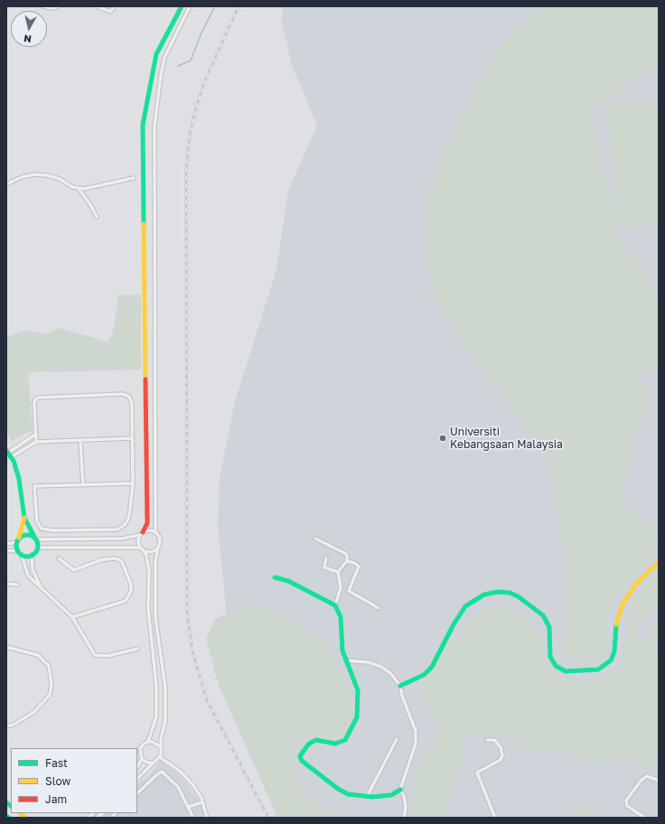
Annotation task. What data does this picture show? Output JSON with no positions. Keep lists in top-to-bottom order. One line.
{"places":["Universiti Kebangsaan Malaysia"],"legend":["Fast","Slow","Jam"],"north":"bottom"}
